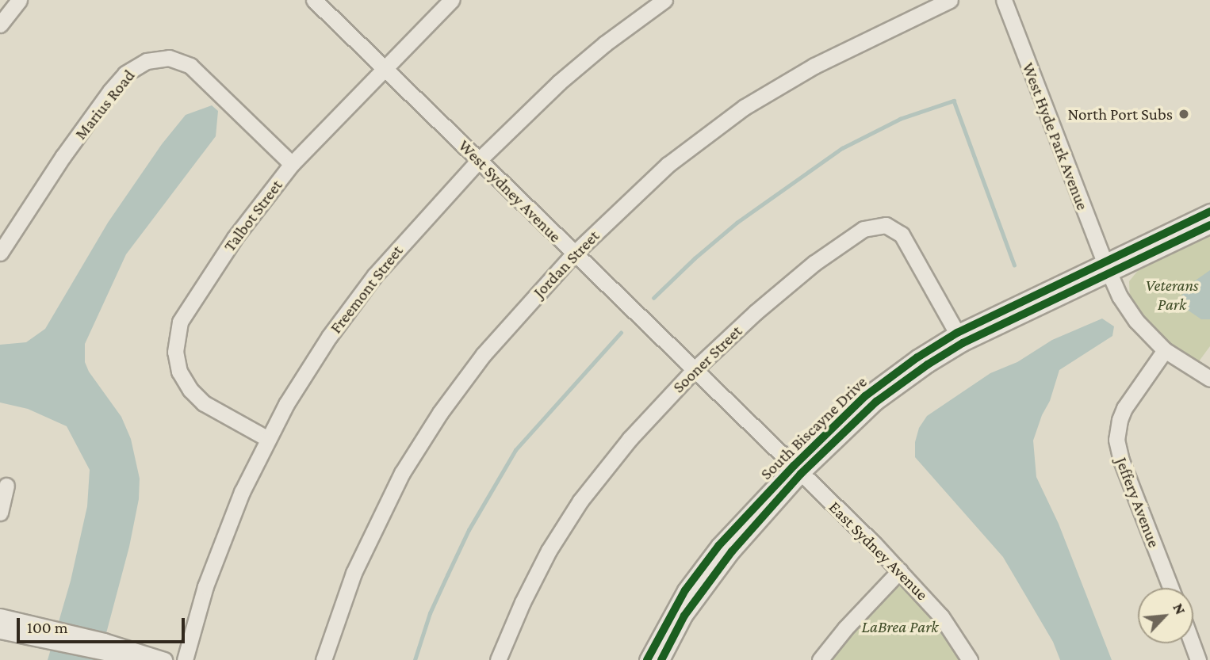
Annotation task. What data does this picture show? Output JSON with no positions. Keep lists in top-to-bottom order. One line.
{"streets":{"street":["Marius Road","West Hyde Park Avenue","West Sydney Avenue","Talbot Street","Jordan Street","Freemont Street","Sooner Street","South Biscayne Drive","Jeffery Avenue","East Sydney Avenue"]},"crossings":[["Marius Road","Talbot Street"],["West Hyde Park Avenue","South Biscayne Drive"],["West Hyde Park Avenue","Jeffery Avenue"],["West Sydney Avenue","Talbot Street"],["West Sydney Avenue","Jordan Street"],["West Sydney Avenue","Freemont Street"],["West Sydney Avenue","Sooner Street"],["West Sydney Avenue","South Biscayne Drive"],["West Sydney Avenue","East Sydney Avenue"],["Talbot Street","Freemont Street"],["Sooner Street","South Biscayne Drive"],["South Biscayne Drive","East Sydney Avenue"]],"parks":["Veterans Park","LaBrea Park"],"places":["North Port Subs"],"scale_bar":"100 m","north":"top right"}
